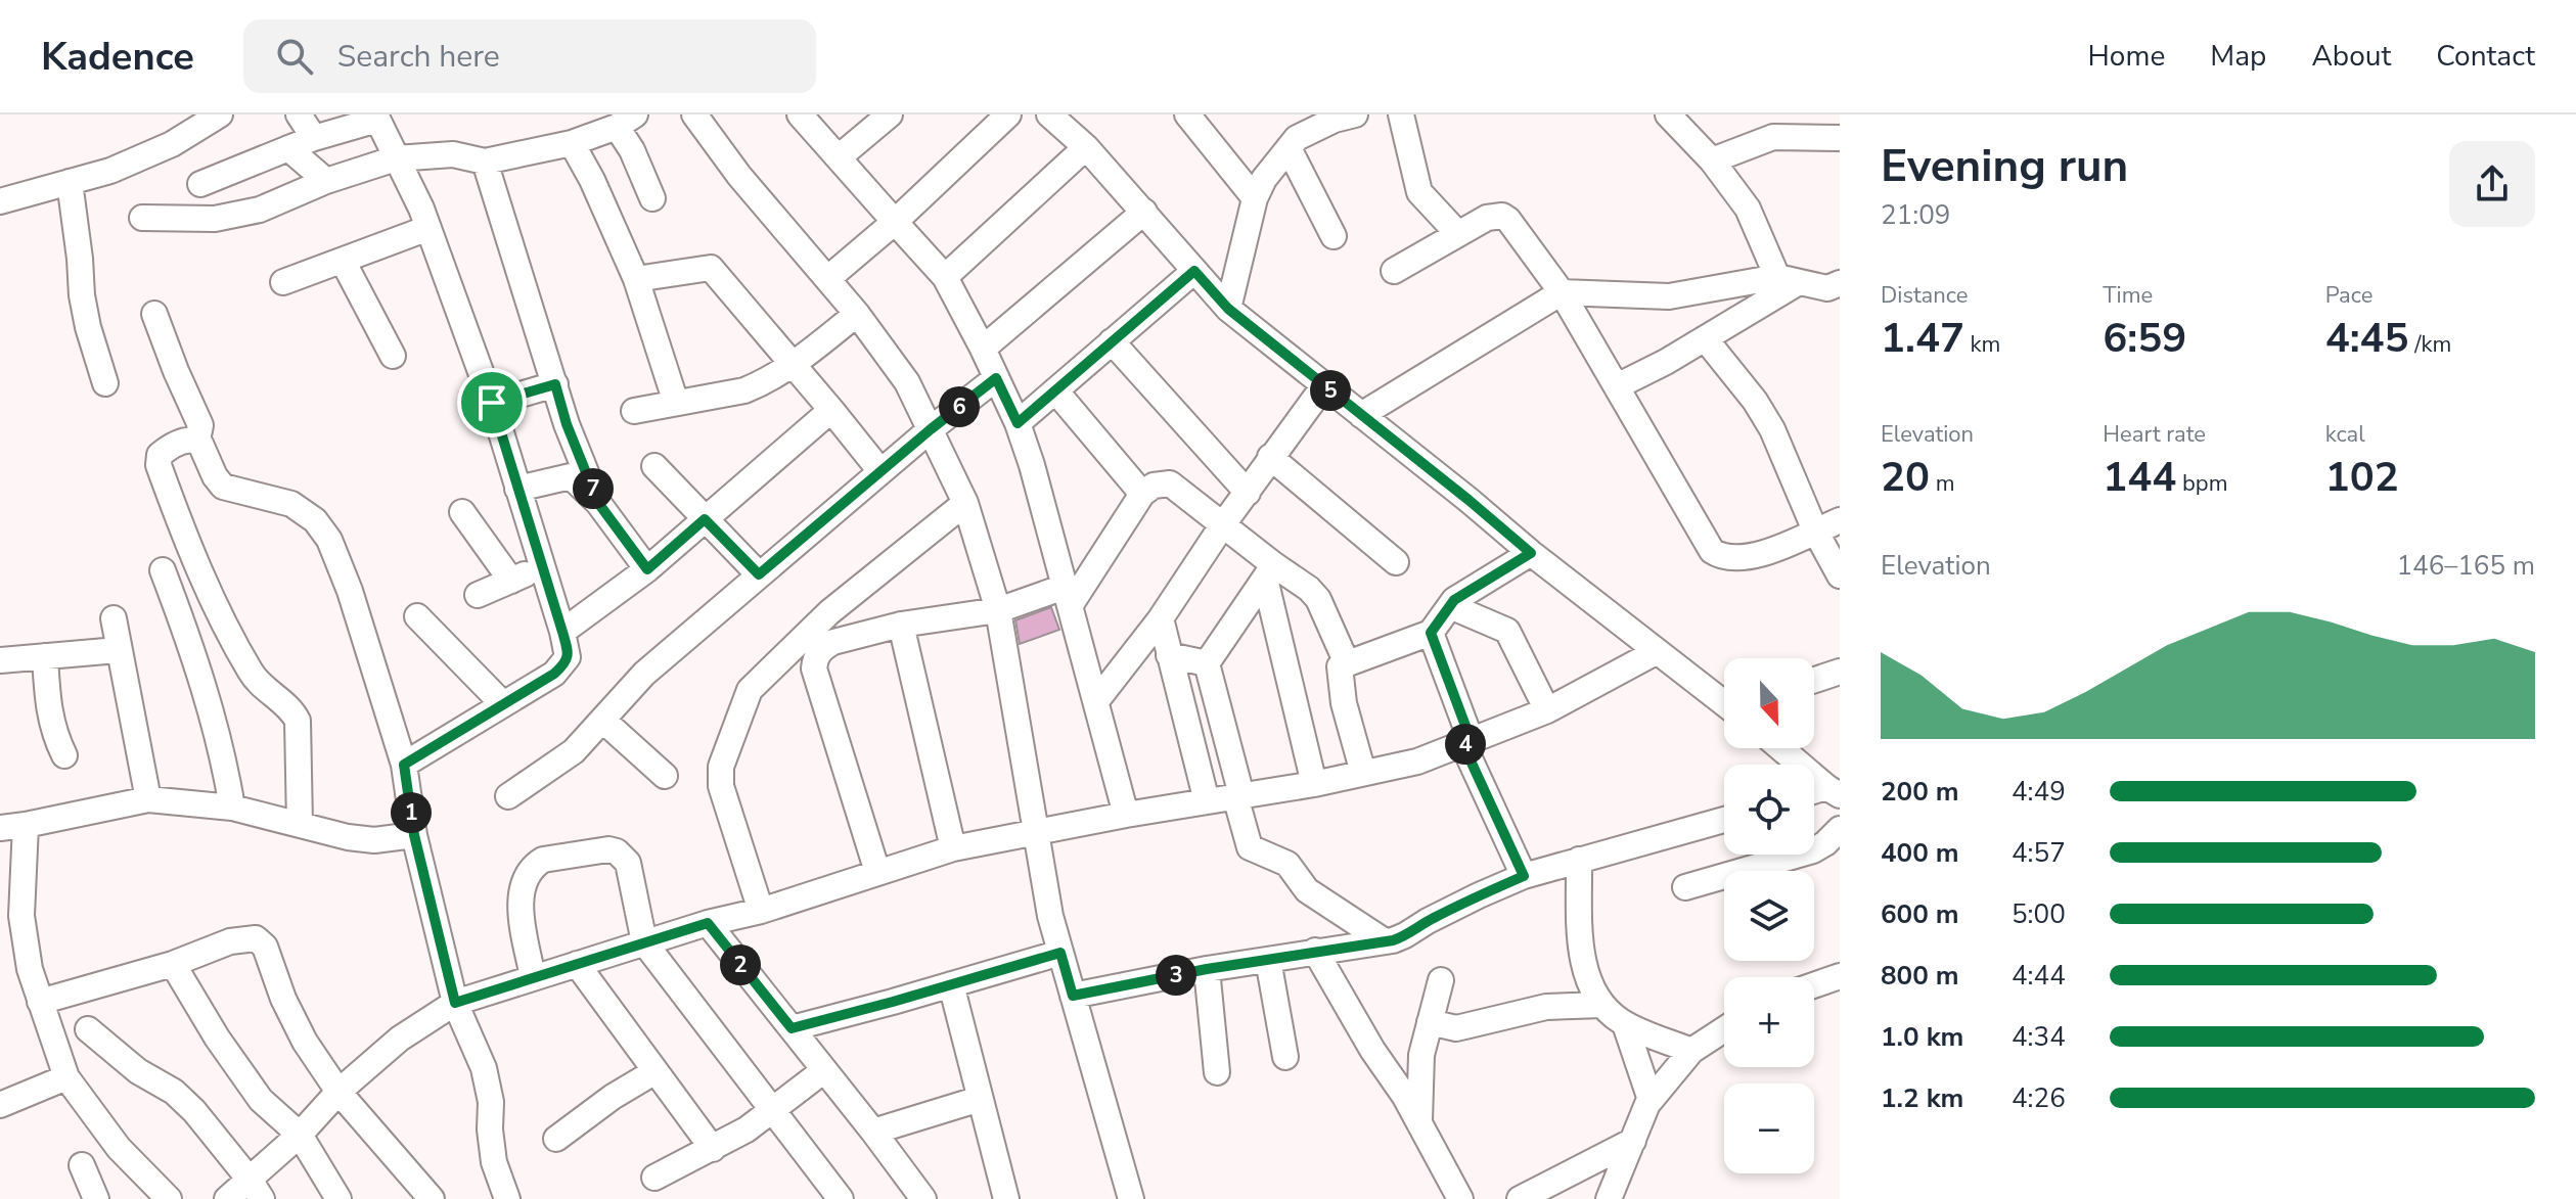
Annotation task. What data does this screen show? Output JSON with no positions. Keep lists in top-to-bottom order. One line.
{"north":"bottom","page":{"header":"Kadence","search":"Search here","nav":["Home","Map","About","Contact"],"heading":["Evening run","21:09"],"stats":[["Distance","1.47 km"],["Time","6:59"],["Pace","4:45 /km"],["Elevation","20 m"],["Heart rate","144 bpm"],["kcal","102"]],"pins":["5","6","7","4","1","2","3"],"chart":["Elevation","146–165 m"],"map_buttons":["+","−"],"list":[{"name":"200 m","note":"4:49"},{"name":"400 m","note":"4:57"},{"name":"600 m","note":"5:00"},{"name":"800 m","note":"4:44"},{"name":"1.0 km","note":"4:34"},{"name":"1.2 km","note":"4:26"}]}}
